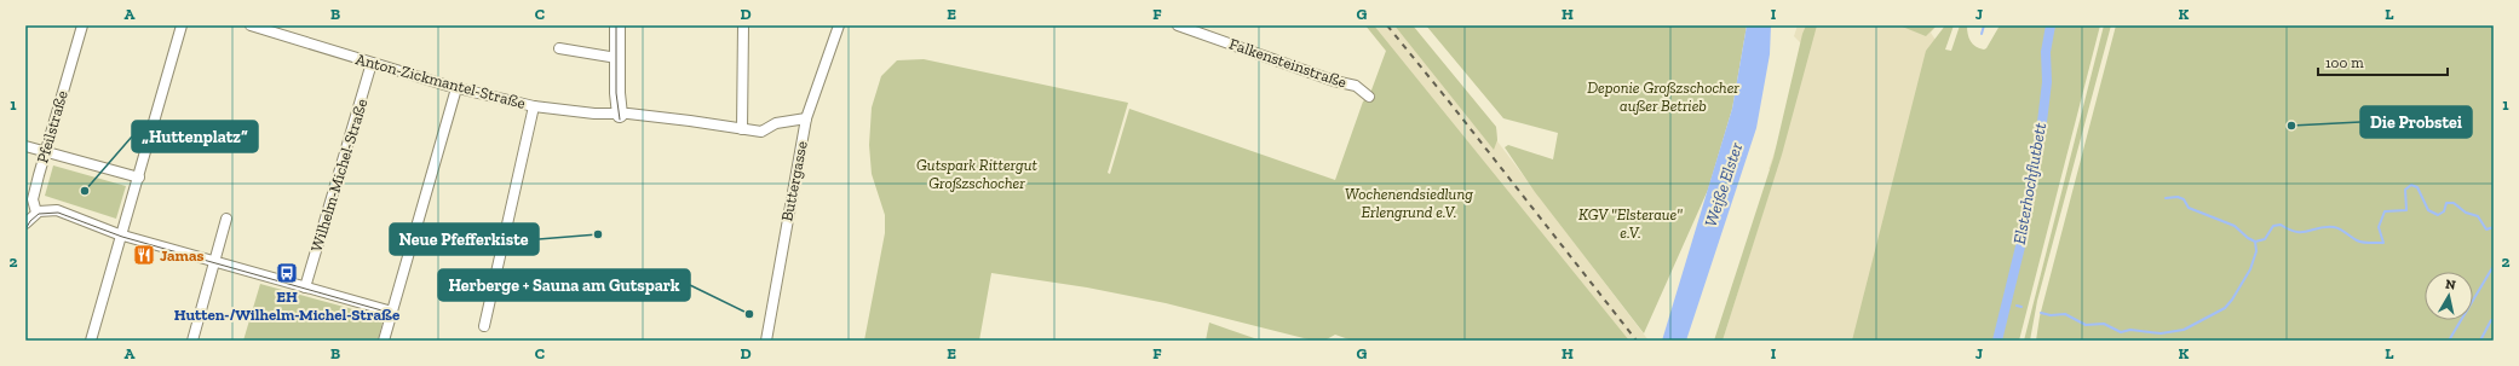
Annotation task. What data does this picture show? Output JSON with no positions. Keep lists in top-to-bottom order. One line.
{"streets":{"street":["Falkensteinstraße","Anton-Zickmantel-Straße","Pfeilstraße","Wilhelm-Michel-Straße","Buttergasse"]},"crossings":[["Anton-Zickmantel-Straße","Wilhelm-Michel-Straße"],["Anton-Zickmantel-Straße","Buttergasse"]],"water":["Elsterhochflutbett","Weiße Elster"],"parks":["Deponie Großzschocher außer Betrieb","Gutspark Rittergut Großzschocher","Wochenendsiedlung Erlengrund e.V.","KGV \"Elsteraue\" e.V."],"places":{"other":["Die Probstei","„Huttenplatz“","Neue Pfefferkiste","Herberge + Sauna am Gutspark"],"restaurant":["Jamas"],"bus stop":["EH Hutten-/Wilhelm-Michel-Straße"]},"scale_bar":"100 m","north":"top","grid":{"columns":["A","B","C","D","E","F","G","H","I","J","K","L"],"rows":["1","2"]}}
